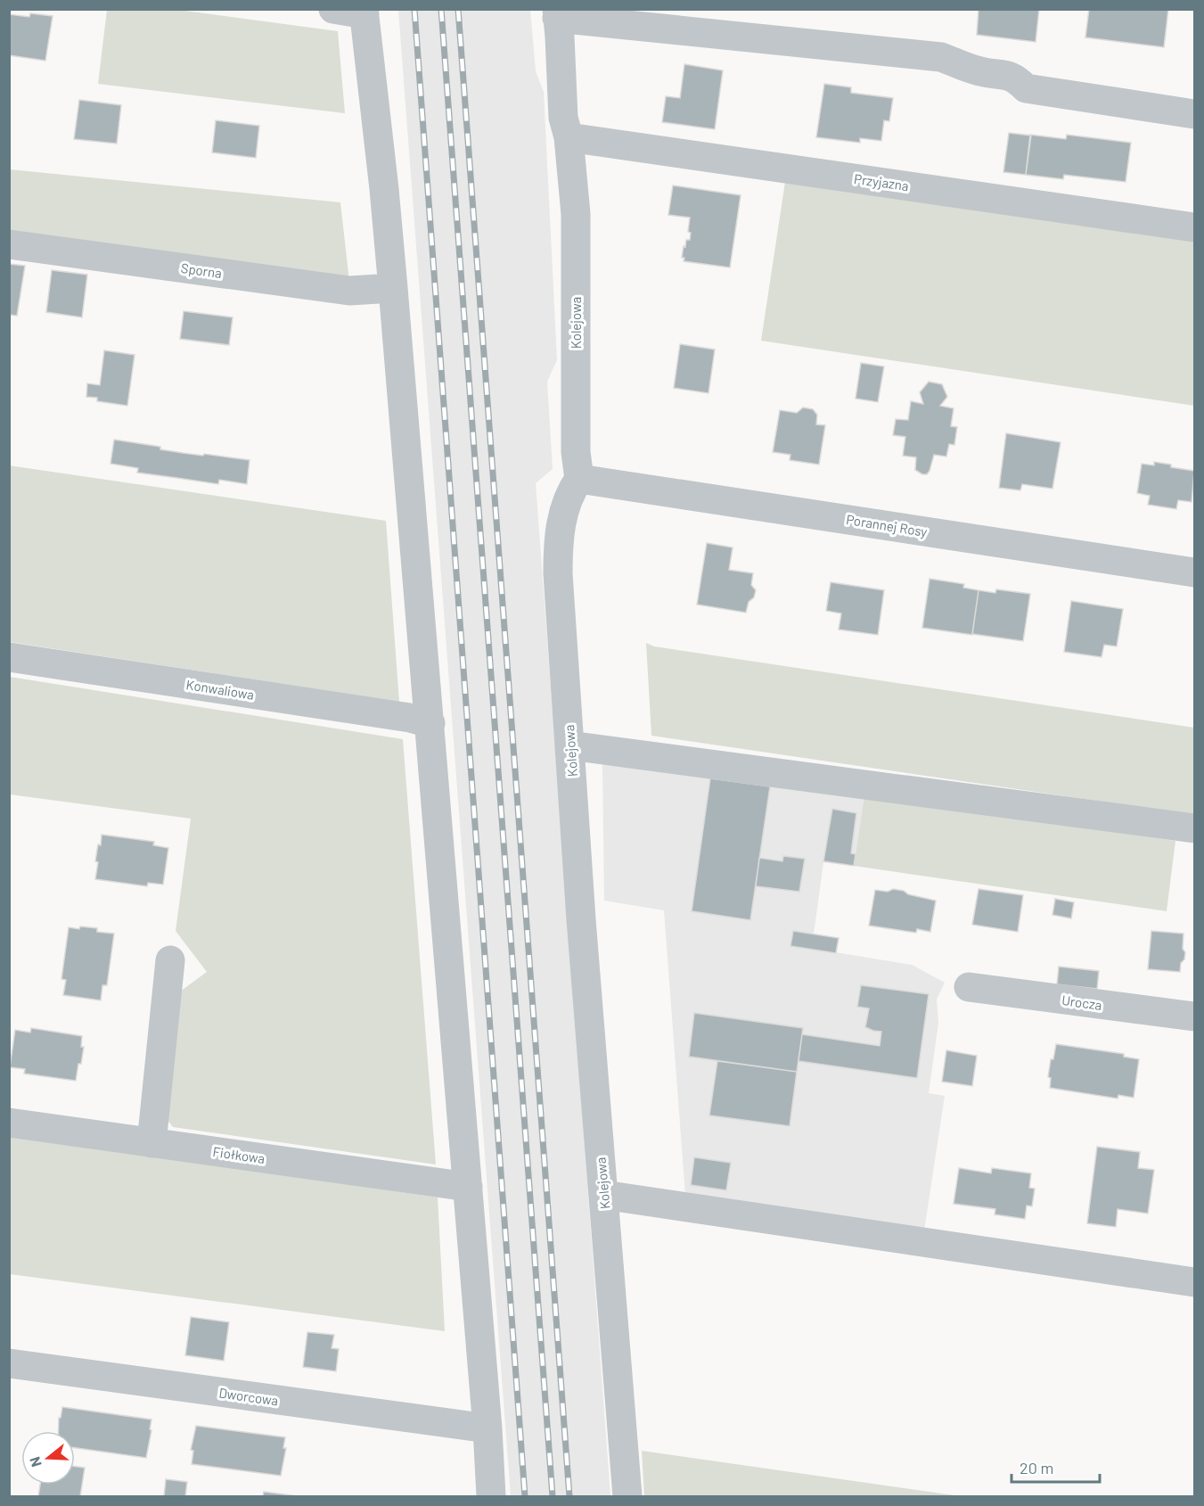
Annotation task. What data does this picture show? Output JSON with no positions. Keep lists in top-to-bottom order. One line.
{"streets":{"street":["Przyjazna","Sporna","Kolejowa","Porannej Rosy","Konwaliowa","Urocza","Fiołkowa","Dworcowa"]},"crossings":[["Przyjazna","Kolejowa"],["Kolejowa","Porannej Rosy"]],"scale_bar":"20 m","north":"left"}
